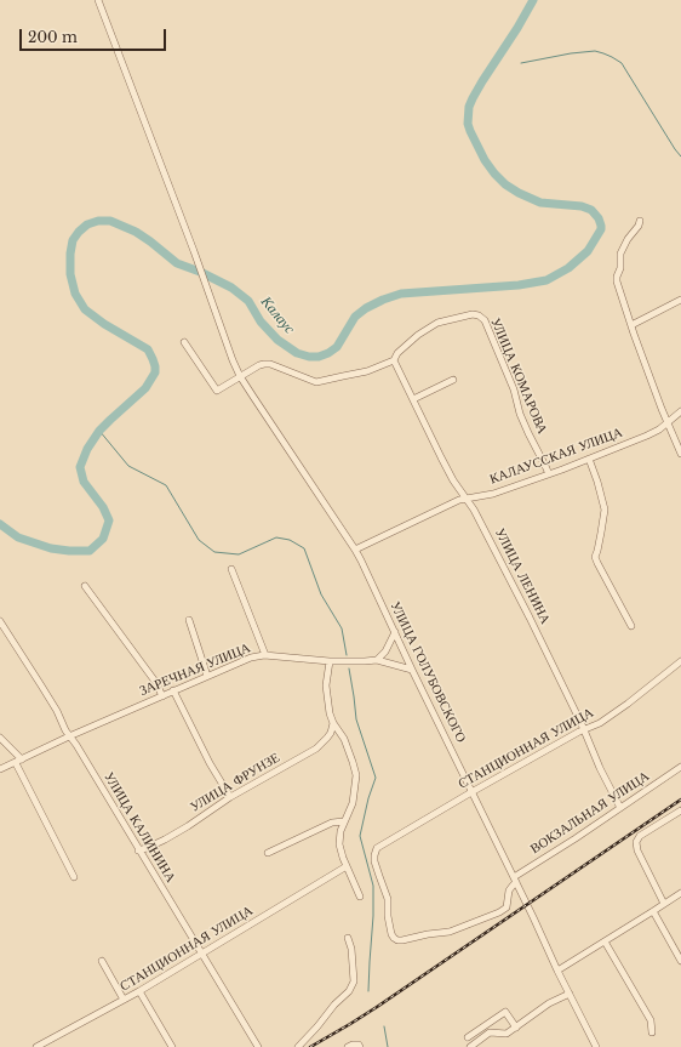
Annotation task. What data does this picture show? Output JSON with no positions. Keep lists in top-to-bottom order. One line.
{"streets":{"street":["УЛИЦА КОМАРОВА","КАЛАУССКАЯ УЛИЦА","УЛИЦА ЛЕНИНА","ЗАРЕЧНАЯ УЛИЦА","УЛИЦА ГОЛУБОВСКОГО","СТАНЦИОННАЯ УЛИЦА","УЛИЦА ФРУНЗЕ","ВОКЗАЛЬНАЯ УЛИЦА","УЛИЦА КАЛИНИНА"]},"crossings":[["УЛИЦА КОМАРОВА","КАЛАУССКАЯ УЛИЦА"],["УЛИЦА КОМАРОВА","УЛИЦА ЛЕНИНА"],["УЛИЦА КОМАРОВА","УЛИЦА ГОЛУБОВСКОГО"],["КАЛАУССКАЯ УЛИЦА","УЛИЦА ЛЕНИНА"],["КАЛАУССКАЯ УЛИЦА","УЛИЦА ГОЛУБОВСКОГО"],["УЛИЦА ЛЕНИНА","СТАНЦИОННАЯ УЛИЦА"],["УЛИЦА ЛЕНИНА","ВОКЗАЛЬНАЯ УЛИЦА"],["ЗАРЕЧНАЯ УЛИЦА","УЛИЦА ГОЛУБОВСКОГО"],["ЗАРЕЧНАЯ УЛИЦА","УЛИЦА КАЛИНИНА"],["УЛИЦА ГОЛУБОВСКОГО","СТАНЦИОННАЯ УЛИЦА"],["УЛИЦА ГОЛУБОВСКОГО","ВОКЗАЛЬНАЯ УЛИЦА"],["СТАНЦИОННАЯ УЛИЦА","ВОКЗАЛЬНАЯ УЛИЦА"],["СТАНЦИОННАЯ УЛИЦА","УЛИЦА КАЛИНИНА"],["УЛИЦА ФРУНЗЕ","УЛИЦА КАЛИНИНА"]],"water":["Калаус"],"scale_bar":"200 m"}
